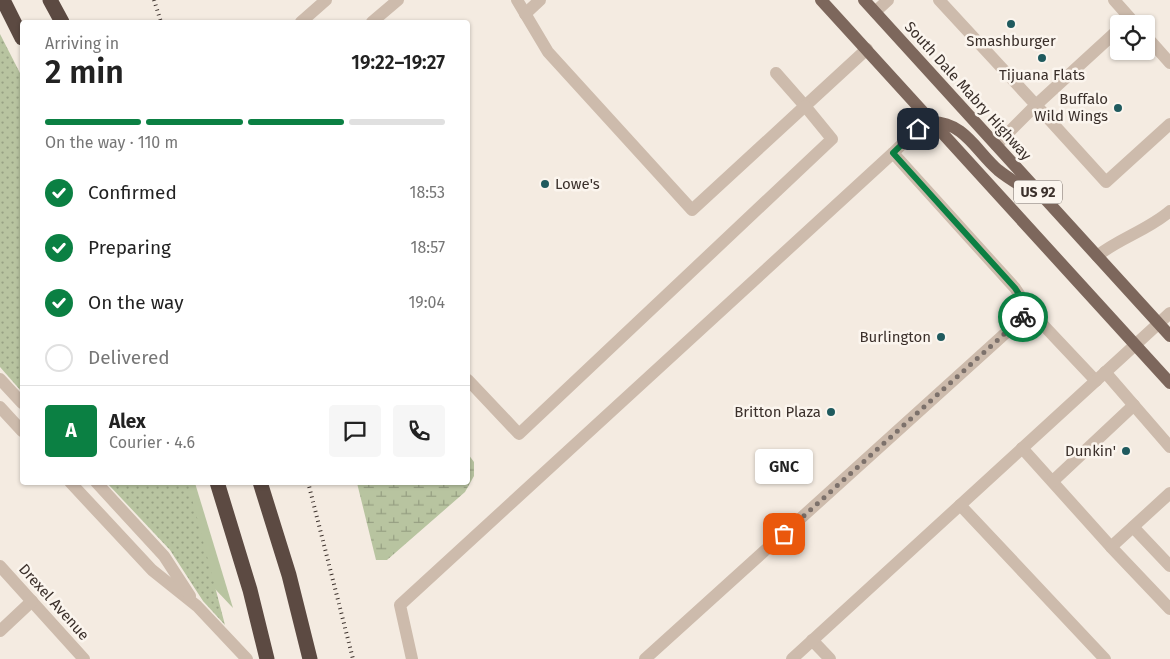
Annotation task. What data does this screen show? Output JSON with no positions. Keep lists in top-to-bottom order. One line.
{"streets":{"main road":["South Dale Mabry Highway","US 92"],"street":["Drexel Avenue"]},"places":["Smashburger","Tijuana Flats","Buffalo Wild Wings","Lowe's","Burlington","Britton Plaza","Dunkin'","GNC"],"page":{"heading":["2 min","Arriving in","19:22–19:27"],"panel":["Alex","Courier · 4.6"],"bar":"On the way · 110 m","list":[["Confirmed","18:53"],["Preparing","18:57"],["On the way","19:04"],"Delivered"],"round":"A","bubble":"GNC"}}
